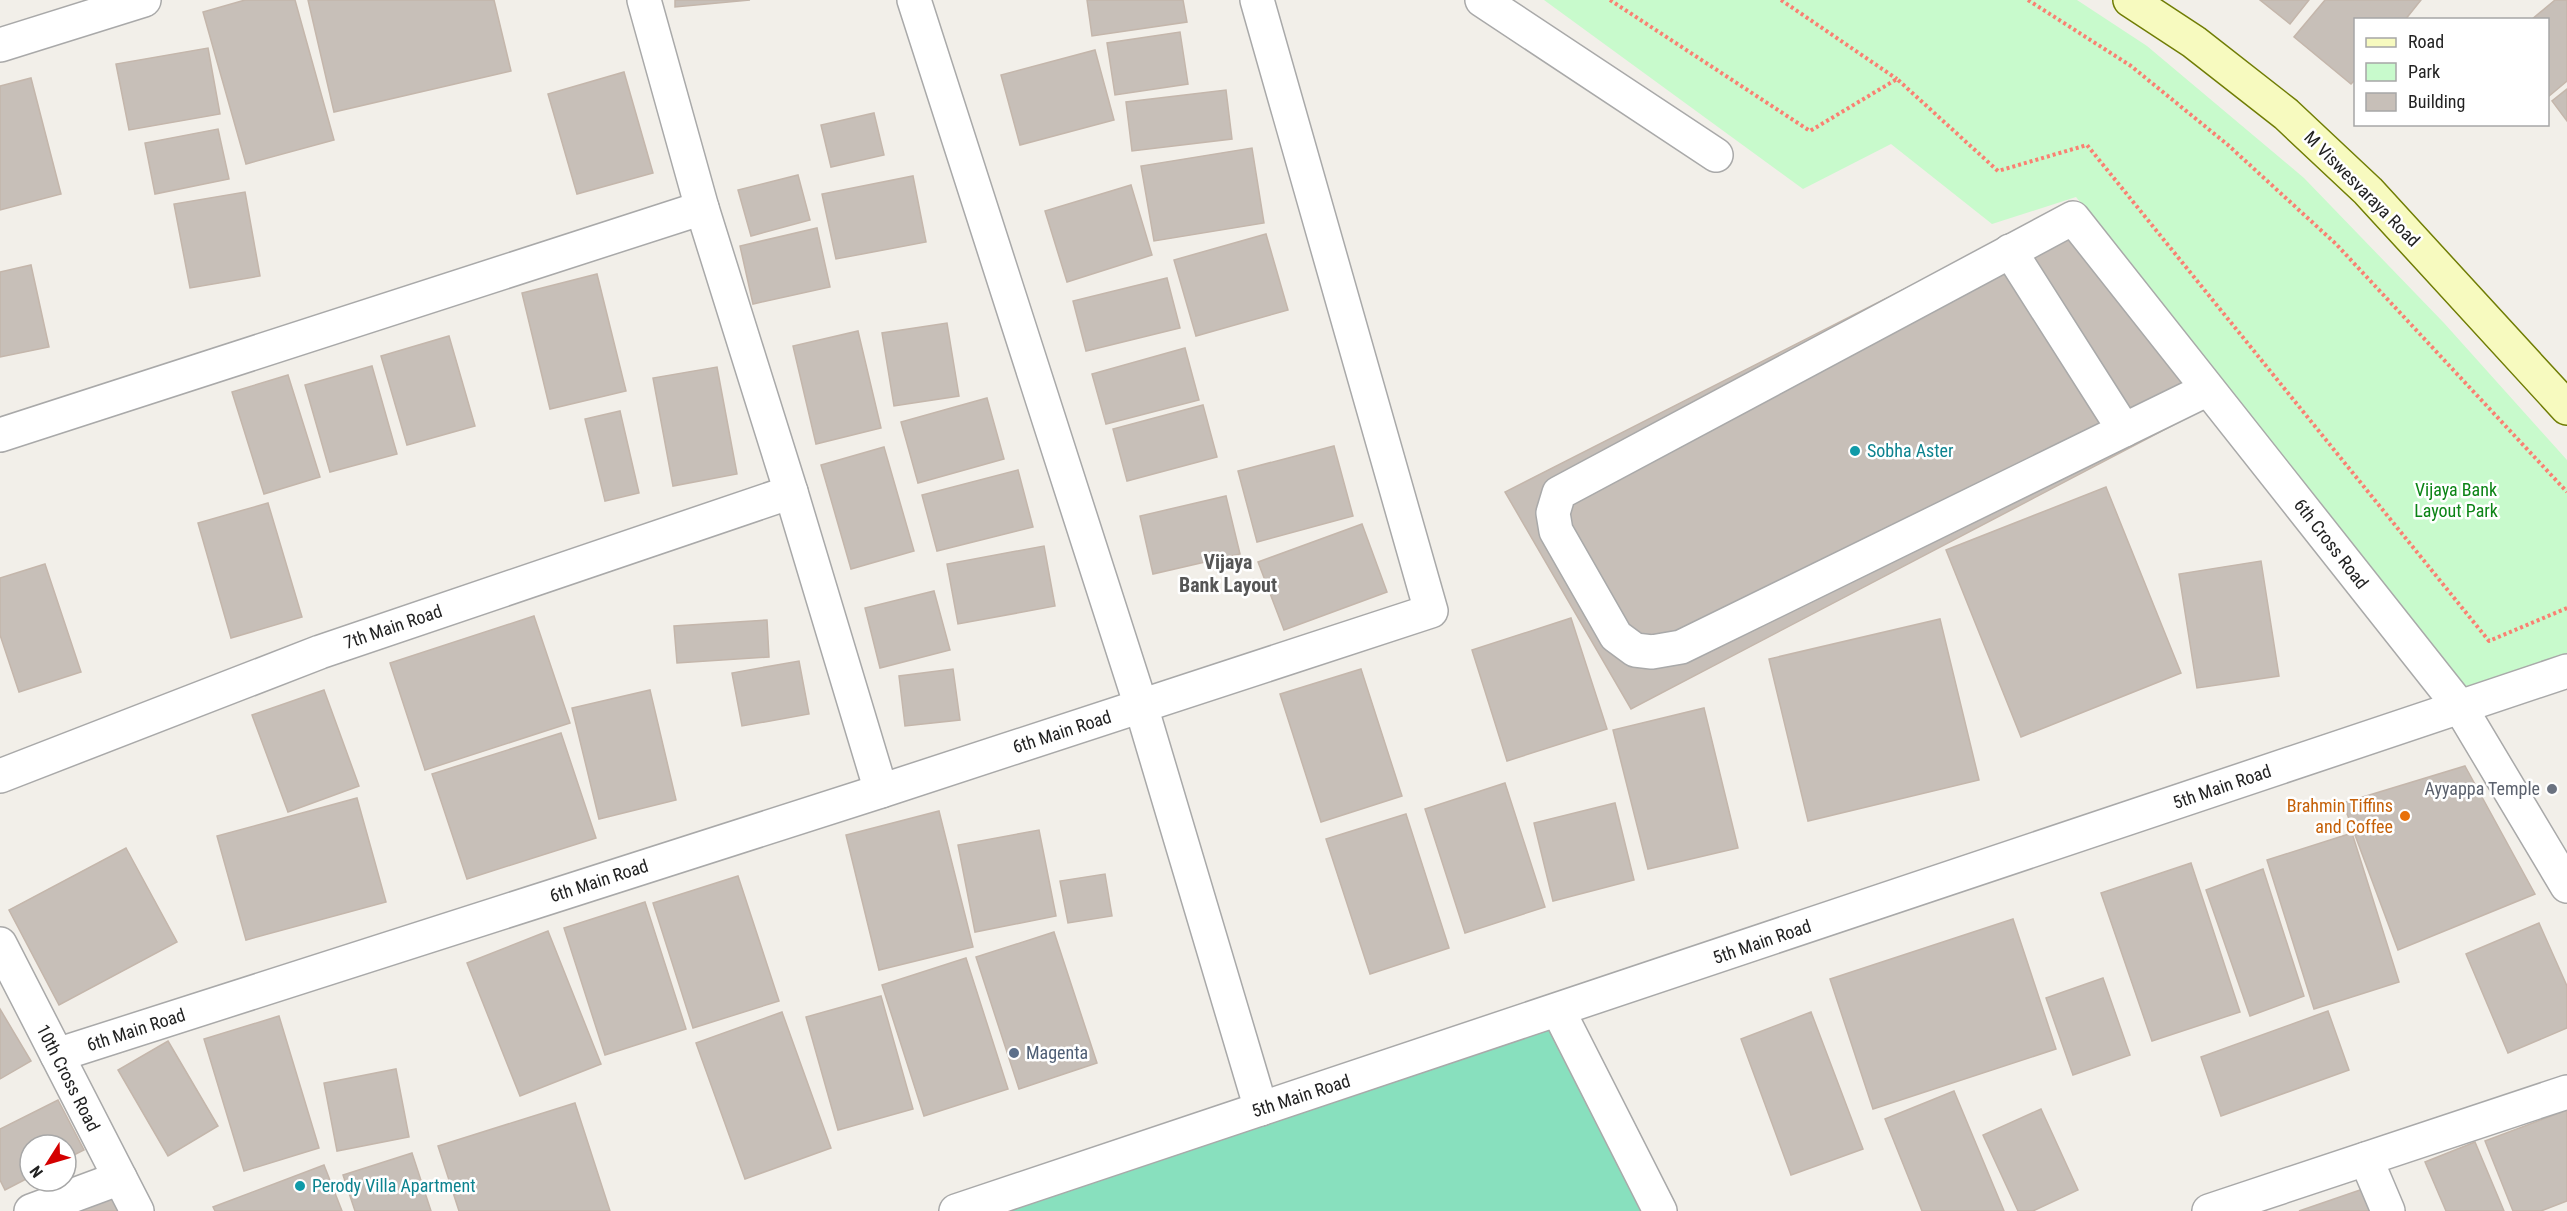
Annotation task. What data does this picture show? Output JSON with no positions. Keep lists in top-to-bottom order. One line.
{"streets":{"street":["M Viswesvaraya Road","6th Cross Road","7th Main Road","6th Main Road","5th Main Road","10th Cross Road"]},"crossings":[["6th Cross Road","5th Main Road"],["6th Main Road","10th Cross Road"]],"districts":["Vijaya Bank Layout"],"parks":["Vijaya Bank Layout Park"],"places":["Sobha Aster","Ayyappa Temple","Brahmin Tiffins and Coffee","Magenta","Perody Villa Apartment"],"legend":["Road","Park","Building"],"north":"bottom left"}
